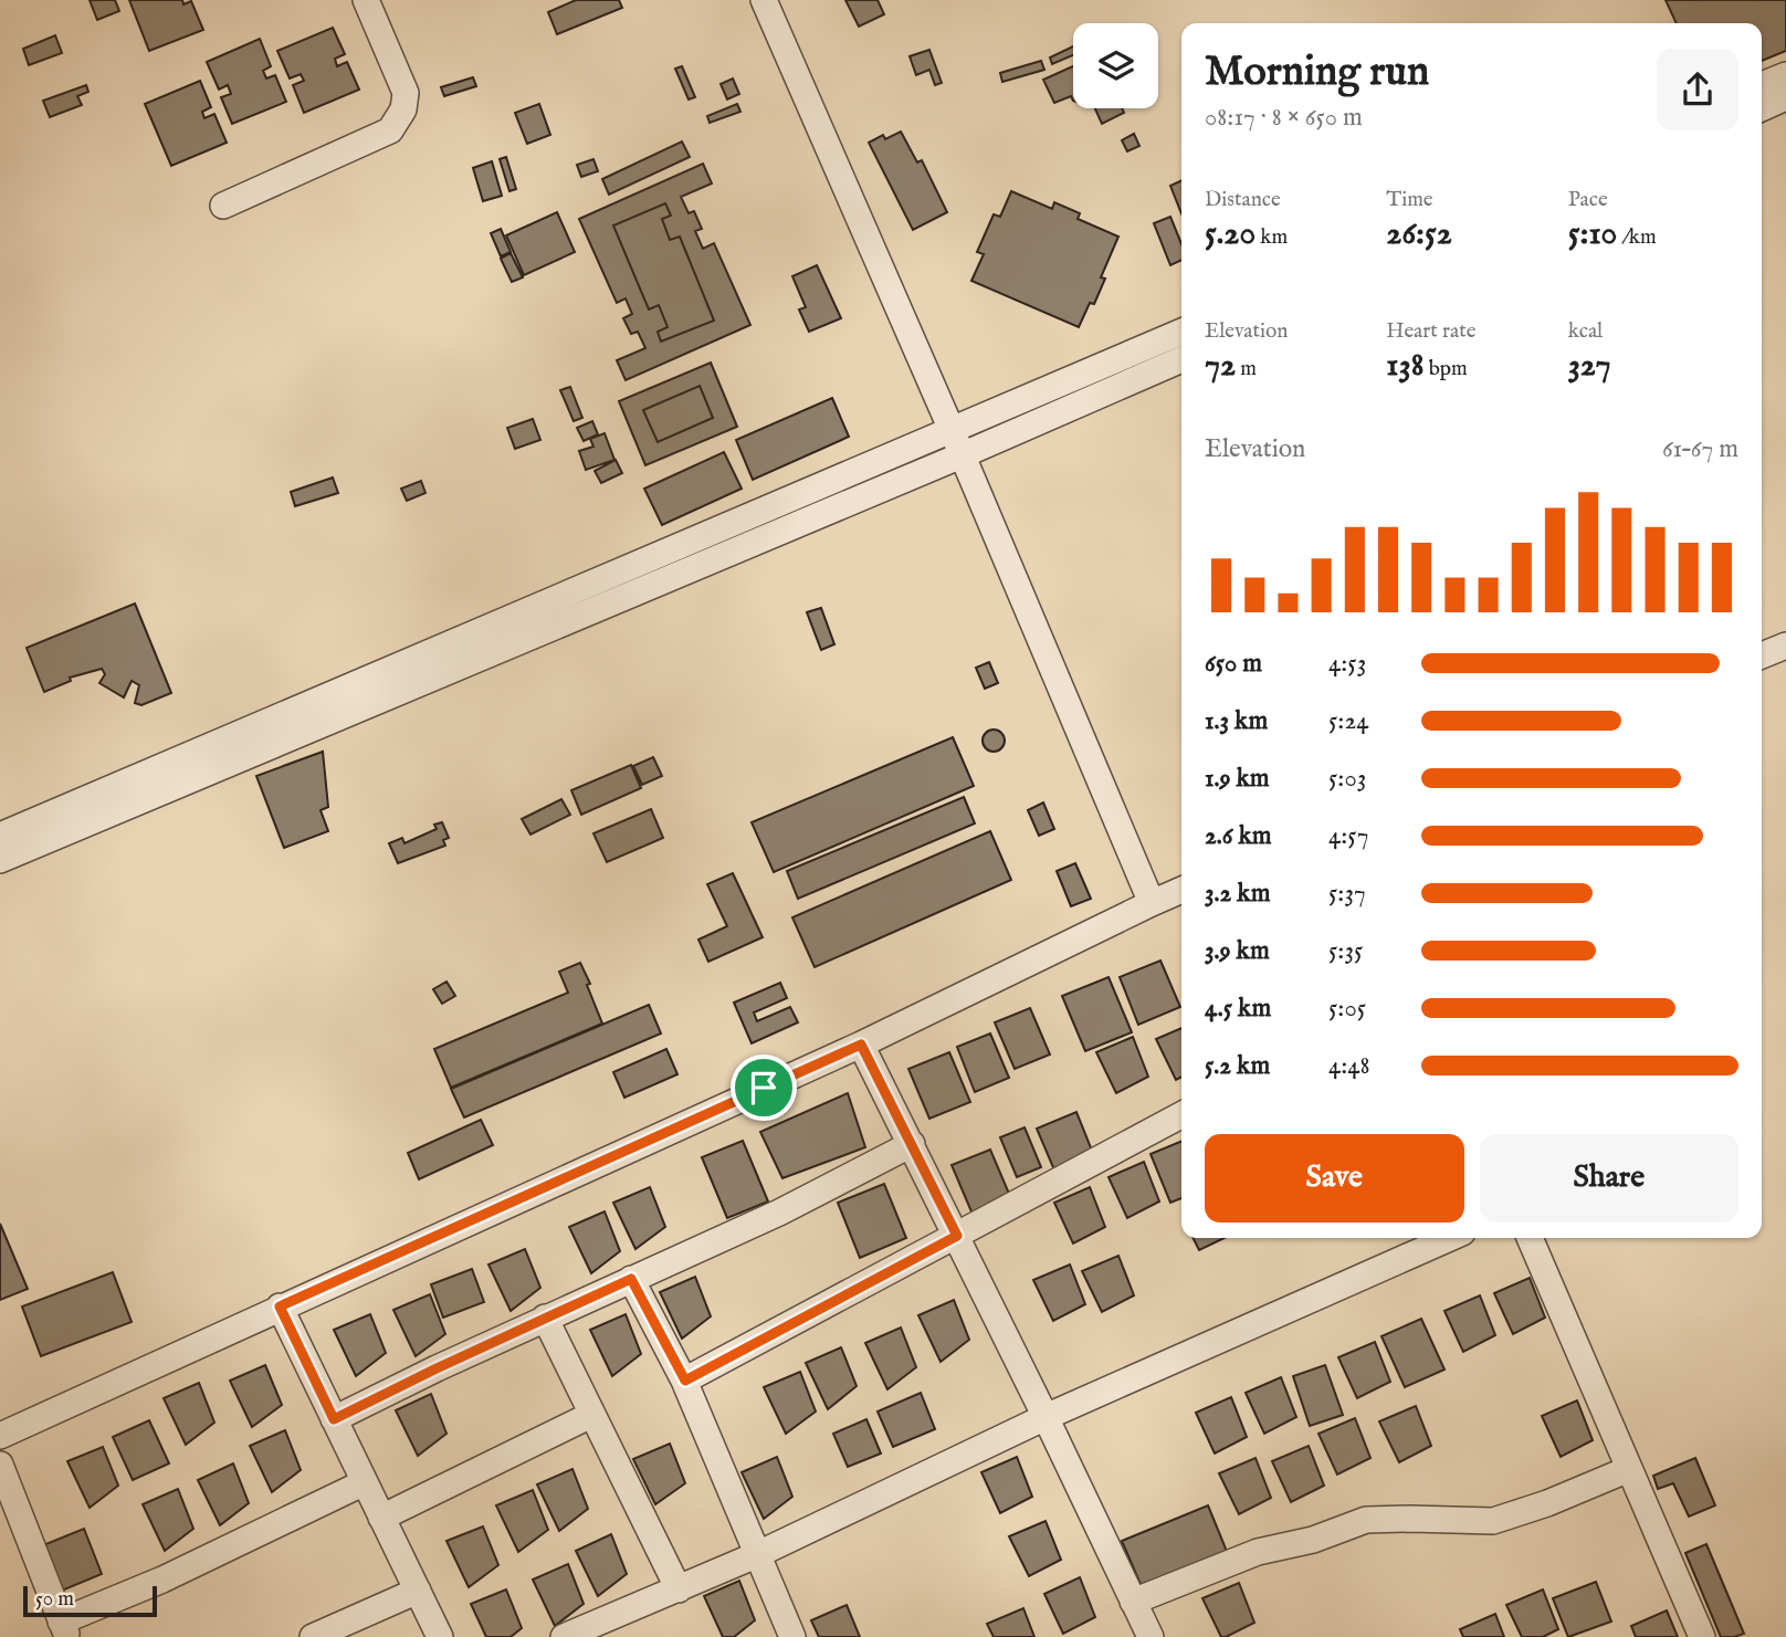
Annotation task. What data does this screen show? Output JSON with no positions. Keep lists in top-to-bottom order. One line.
{"scale_bar":"50 m","page":{"heading":["Morning run","08:17 · 8 × 650 m"],"stats":[["Distance","5.20 km"],["Time","26:52"],["Pace","5:10 /km"],["Elevation","72 m"],["Heart rate","138 bpm"],["kcal","327"]],"chart":["Elevation","61–67 m"],"list":[{"name":"650 m","note":"4:53"},{"name":"1.3 km","note":"5:24"},{"name":"1.9 km","note":"5:03"},{"name":"2.6 km","note":"4:57"},{"name":"3.2 km","note":"5:37"},{"name":"3.9 km","note":"5:35"},{"name":"4.5 km","note":"5:05"},{"name":"5.2 km","note":"4:48"}],"buttons":["Save","Share"],"scale":"50 m"}}
